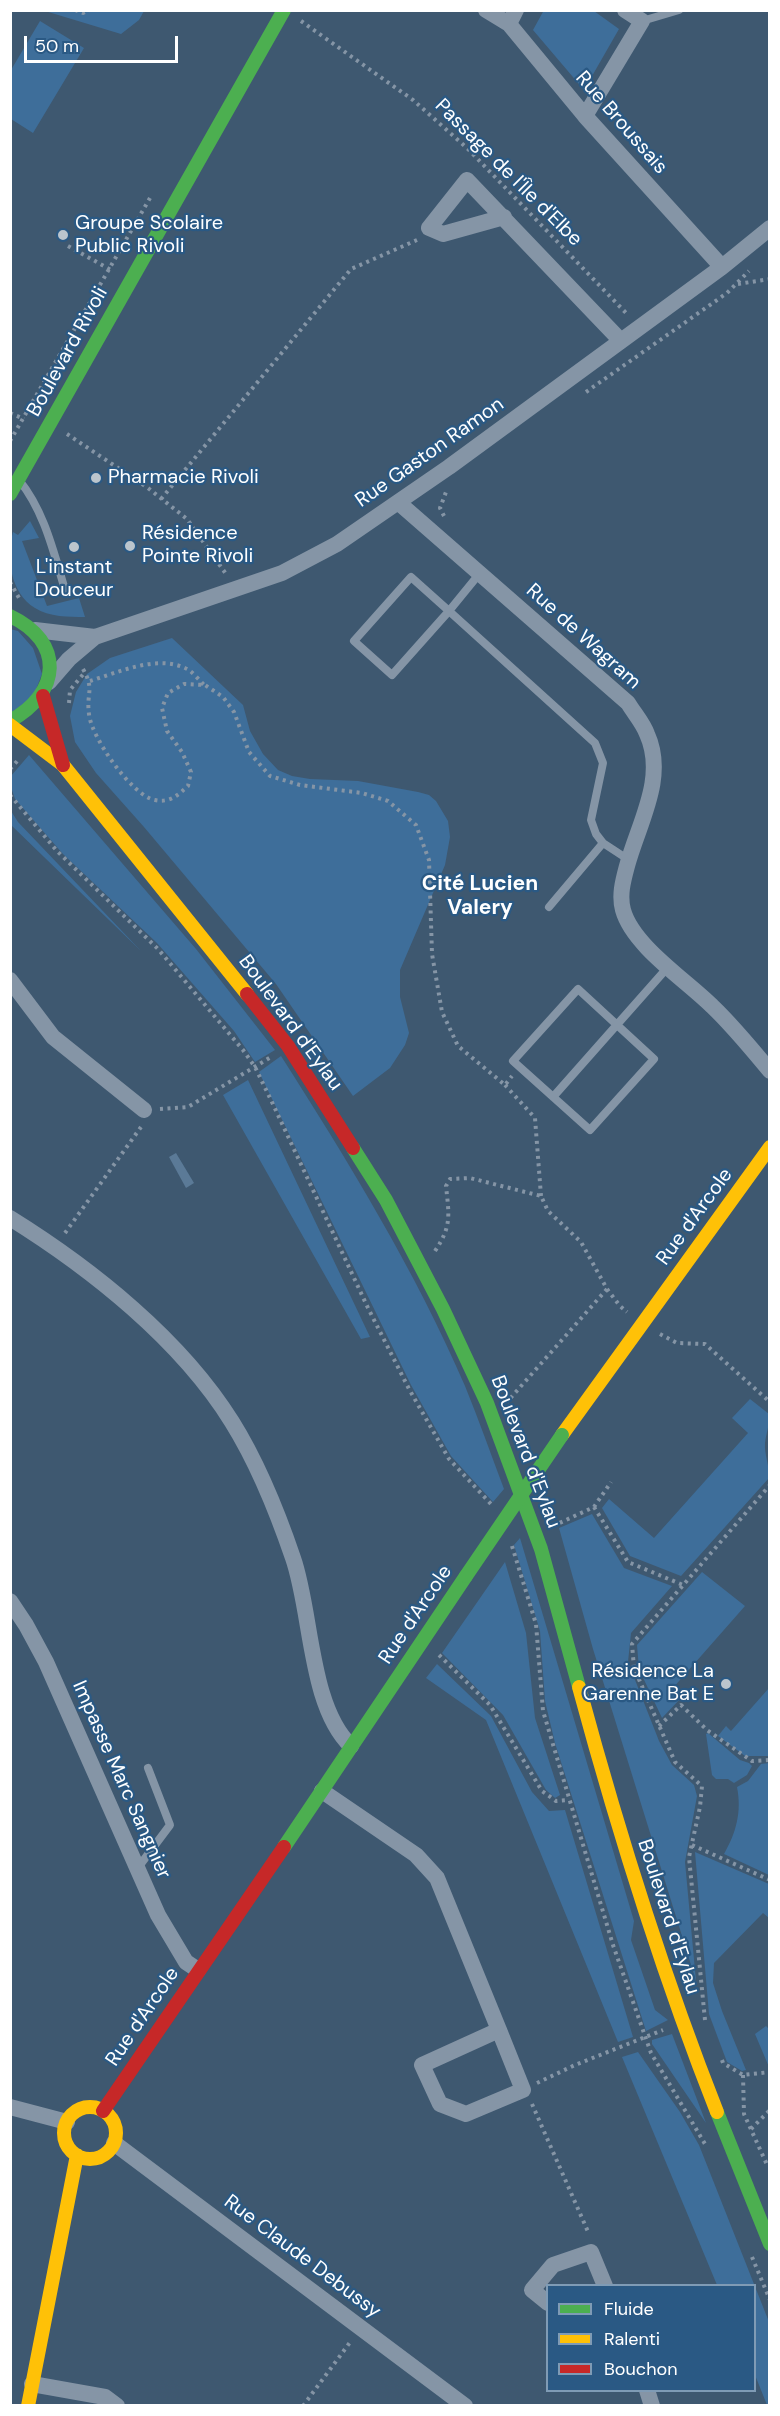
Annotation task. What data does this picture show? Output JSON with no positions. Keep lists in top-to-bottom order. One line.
{"streets":{"main road":["Boulevard Rivoli","Boulevard d'Eylau","Rue d'Arcole"],"street":["Rue Broussais","Rue Gaston Ramon","Rue de Wagram","Impasse Marc Sangnier","Rue Claude Debussy"],"path":["Passage de l'Île d'Elbe"]},"crossings":[["Rue Broussais","Rue Gaston Ramon"],["Passage de l'Île d'Elbe","Boulevard Rivoli"],["Passage de l'Île d'Elbe","Rue Gaston Ramon"],["Rue Gaston Ramon","Rue de Wagram"],["Rue Gaston Ramon","Boulevard d'Eylau"],["Rue d'Arcole","Impasse Marc Sangnier"],["Rue d'Arcole","Rue Claude Debussy"]],"districts":["Cité Lucien Valery"],"places":["Groupe Scolaire Public Rivoli","Pharmacie Rivoli","Résidence Pointe Rivoli","L'instant Douceur","Résidence La Garenne Bat E"],"legend":["Fluide","Ralenti","Bouchon"],"scale_bar":"50 m"}
